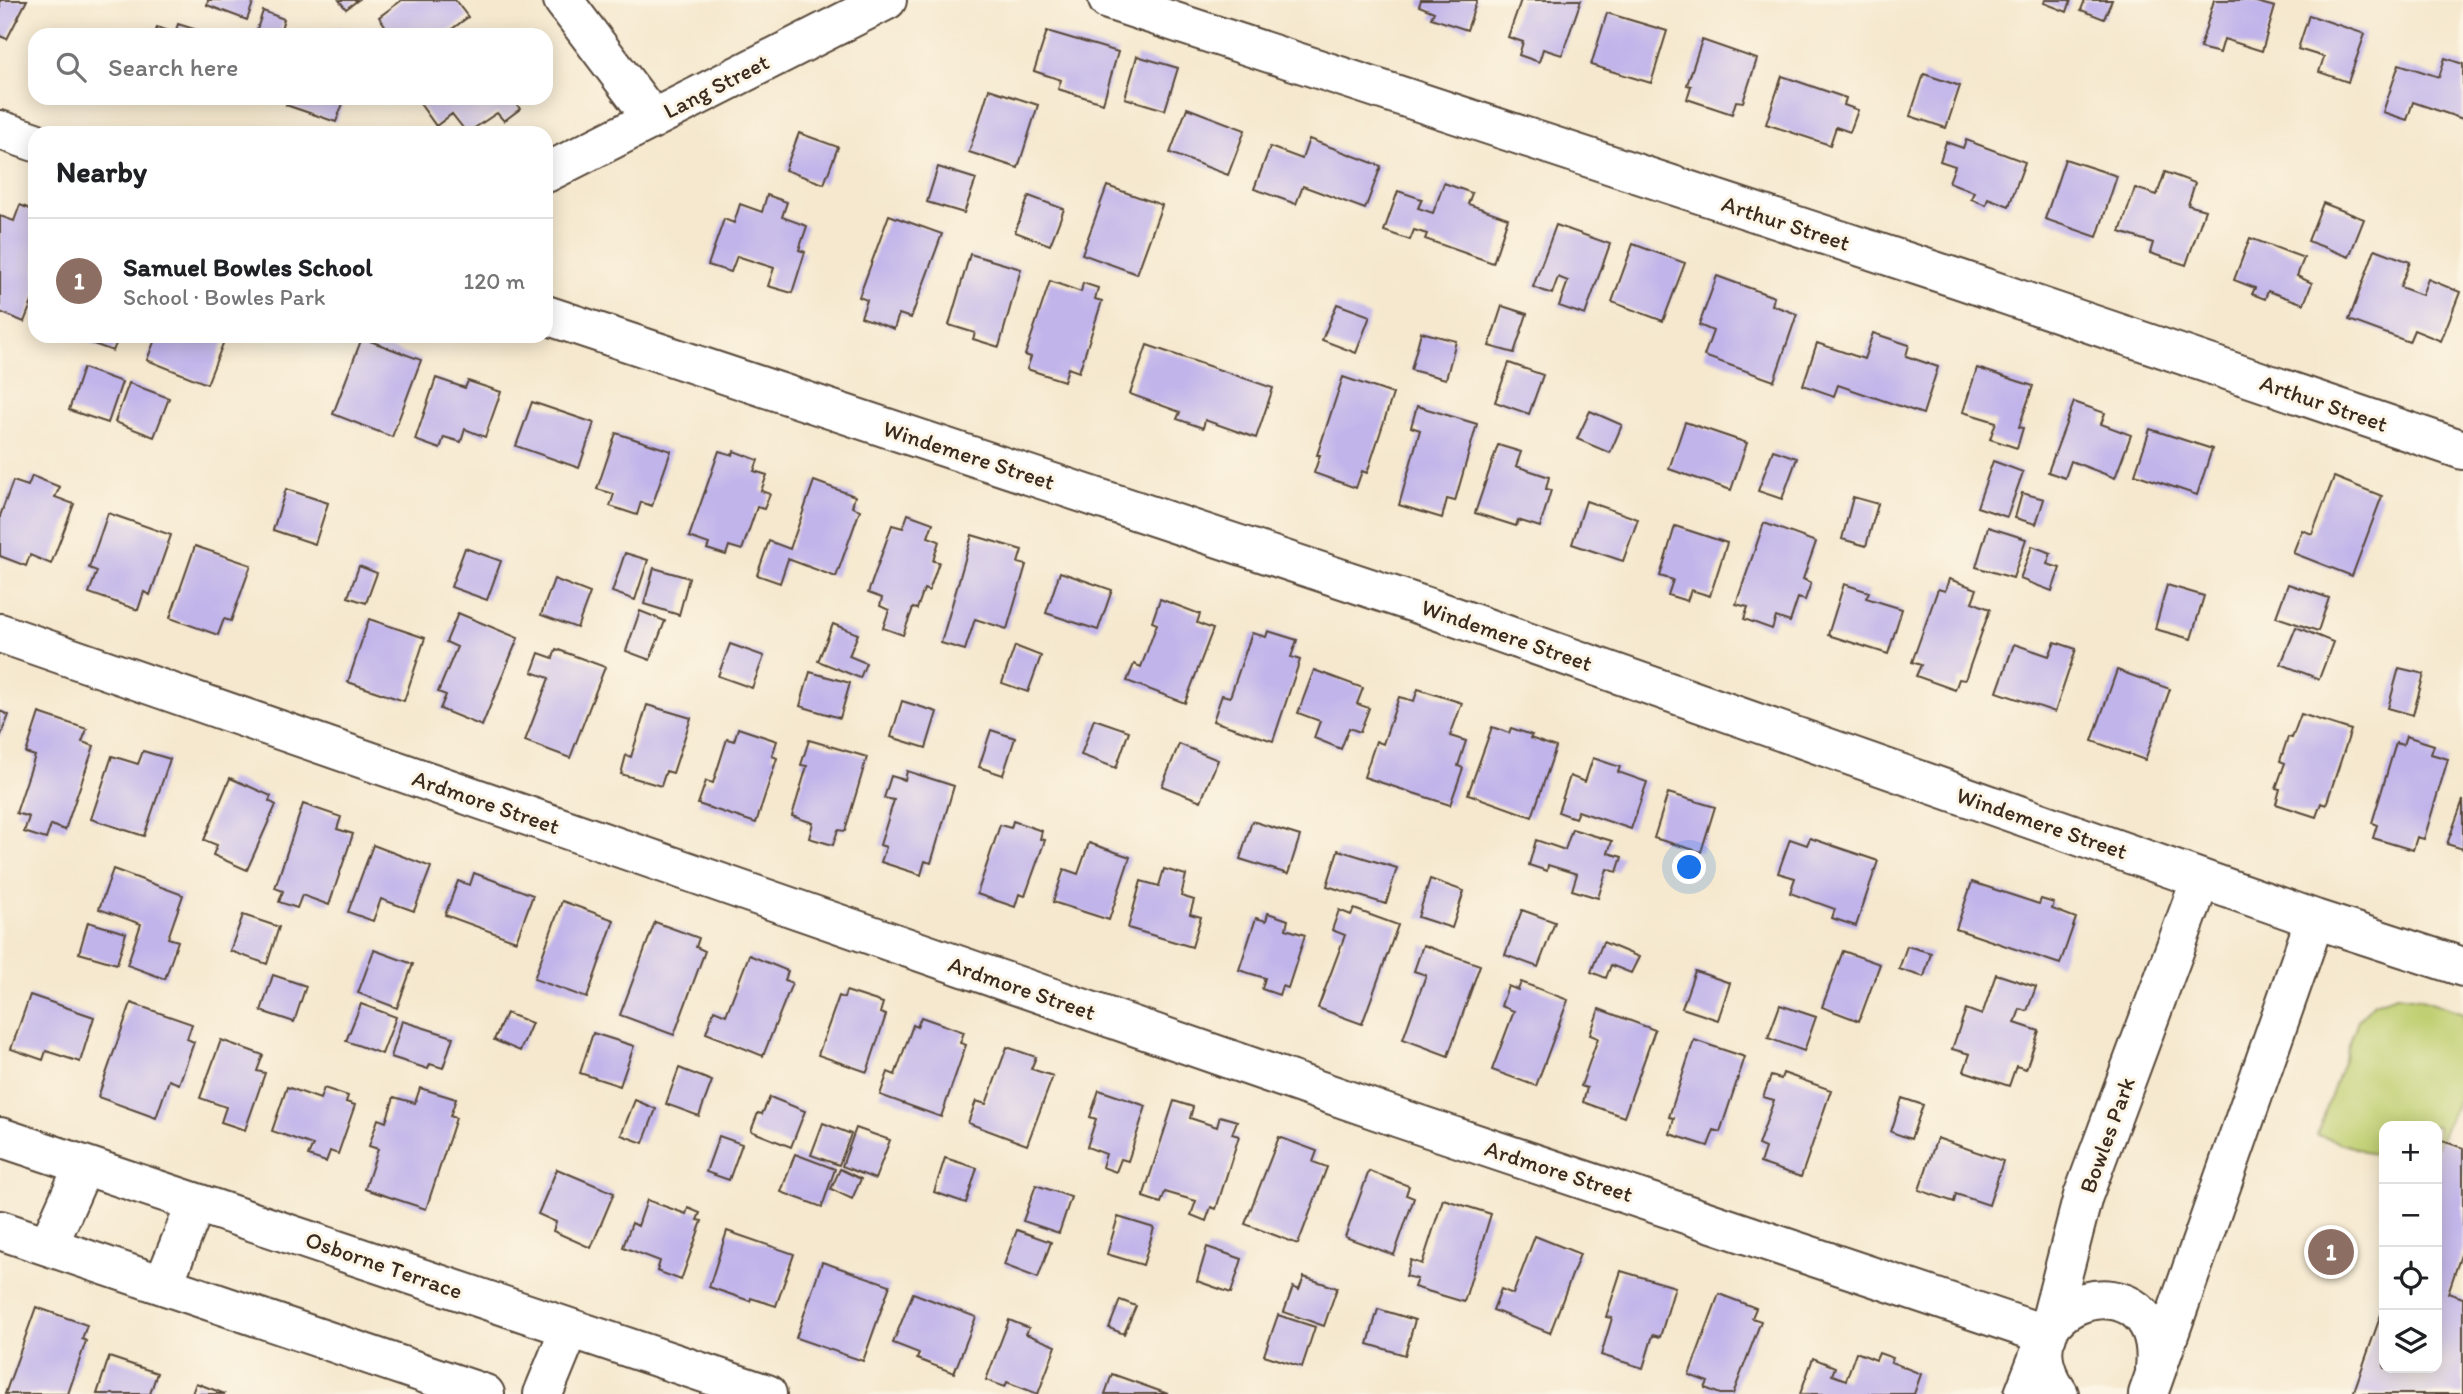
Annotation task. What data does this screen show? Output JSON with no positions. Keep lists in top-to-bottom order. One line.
{"streets":{"street":["Lang Street","Arthur Street","Windemere Street","Ardmore Street","Bowles Park","Osborne Terrace"]},"crossings":[["Windemere Street","Bowles Park"],["Ardmore Street","Bowles Park"]],"page":{"search":"Search here","heading":"Nearby","list":[{"mark":"1","name":"Samuel Bowles School","note":"School · Bowles Park","value":"120 m"}],"map_buttons":["+","−"],"pins":"1"}}
